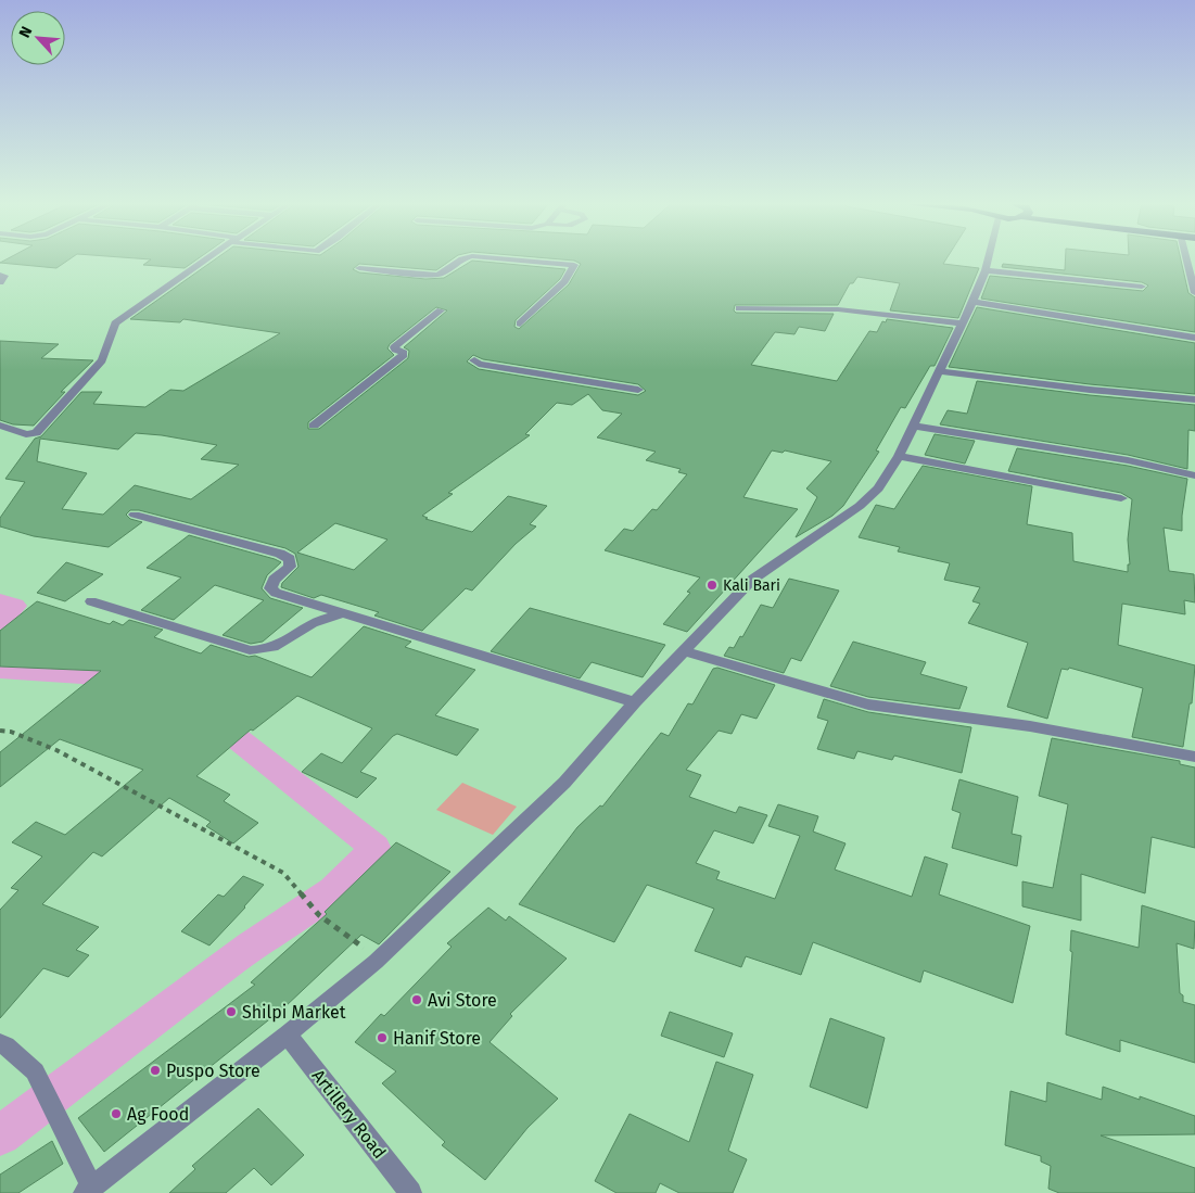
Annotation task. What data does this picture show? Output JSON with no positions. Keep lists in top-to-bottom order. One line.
{"streets":{"street":["Artillery Road"]},"places":["Kali Bari","Avi Store","Shilpi Market","Hanif Store","Puspo Store","Ag Food"],"north":"top left"}
